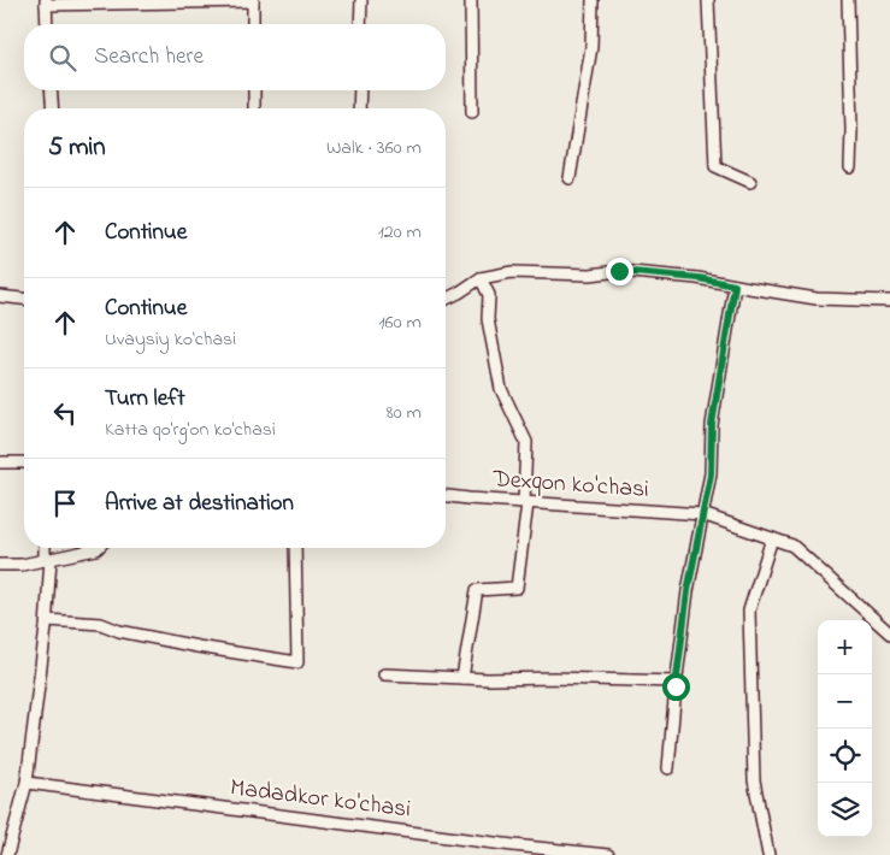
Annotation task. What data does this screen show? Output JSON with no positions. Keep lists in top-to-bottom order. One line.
{"streets":{"street":["Dexqon ko'chasi","Madadkor ko'chasi"]},"page":{"search":"Search here","heading":["5 min","Walk · 360 m"],"list":[["Continue","120 m"],["Continue","Uvaysiy ko'chasi","160 m"],["Turn left","Katta qo'rg'on ko'chasi","80 m"],"Arrive at destination"],"map_buttons":["+","−"]}}
